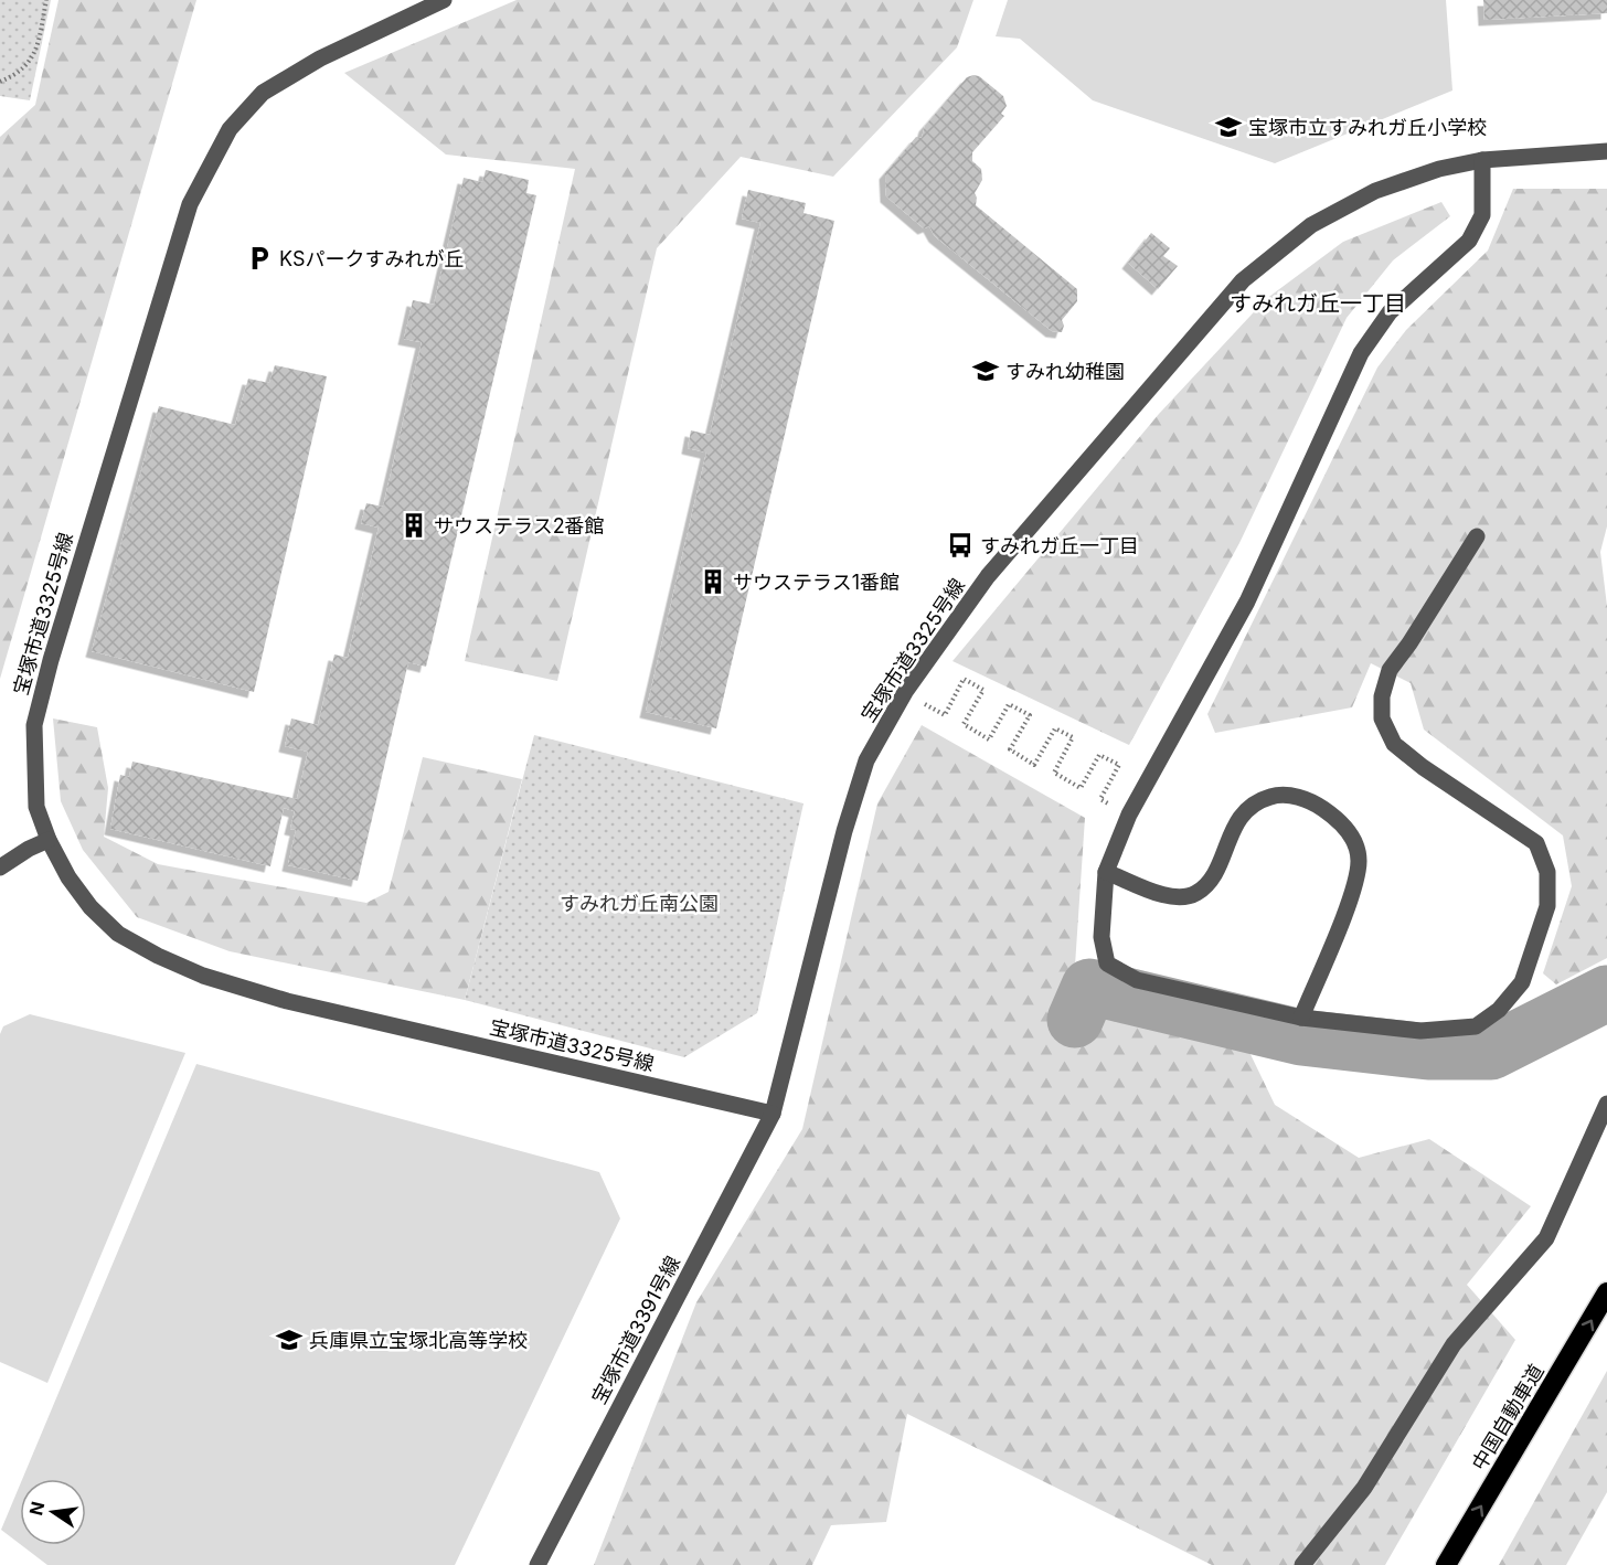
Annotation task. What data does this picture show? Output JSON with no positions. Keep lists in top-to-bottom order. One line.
{"streets":{"highway":["中国自動車道"],"street":["宝塚市道3325号線","宝塚市道3391号線"]},"crossings":[["宝塚市道3325号線","宝塚市道3391号線"]],"one_way":["中国自動車道"],"districts":["すみれガ丘一丁目"],"parks":["すみれガ丘南公園"],"places":{"school or university":["宝塚市立すみれガ丘小学校","すみれ幼稚園","兵庫県立宝塚北高等学校"],"parking":["KSパークすみれが丘"],"building":["サウステラス2番館","サウステラス1番館"],"bus stop":["すみれガ丘一丁目"]},"north":"left"}
